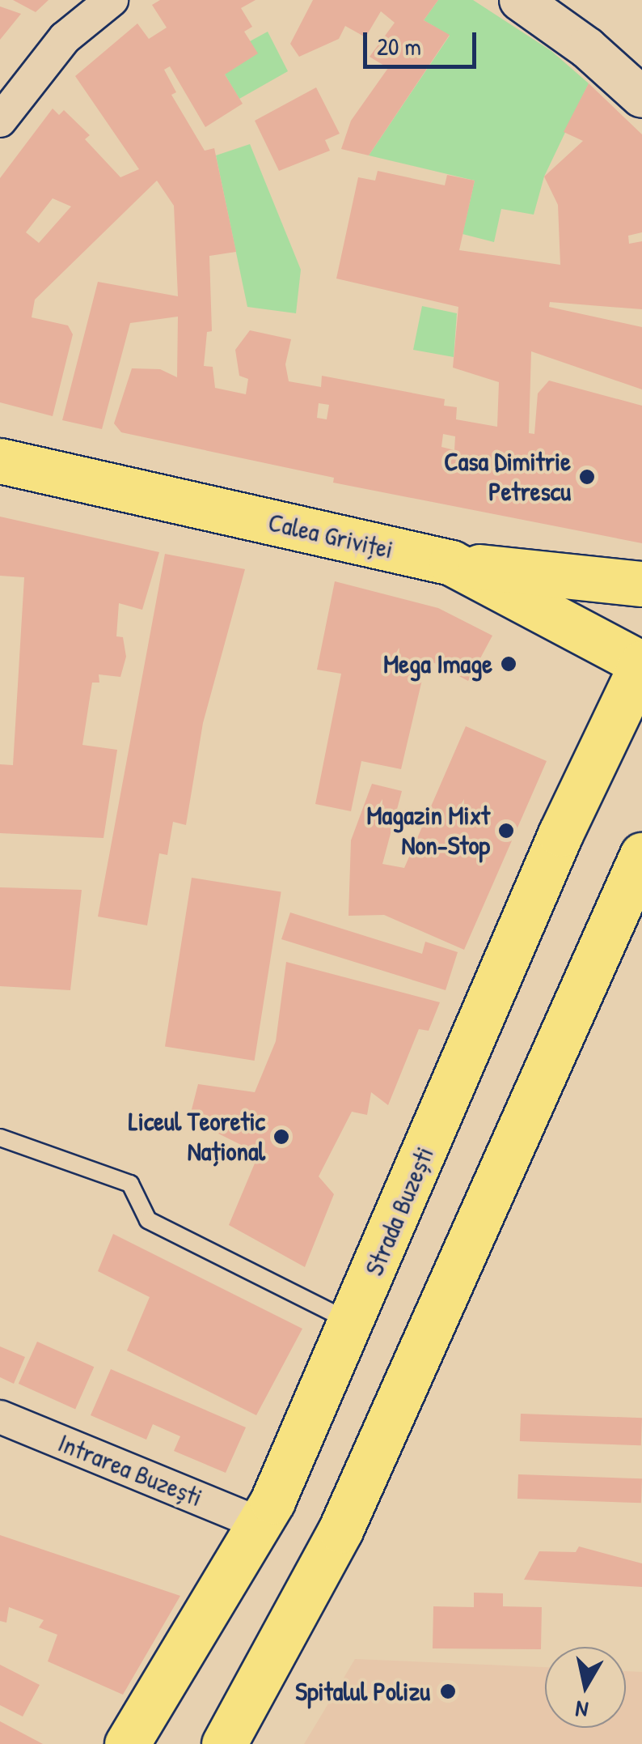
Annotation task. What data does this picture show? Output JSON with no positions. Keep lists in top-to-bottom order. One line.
{"streets":{"main road":["Calea Griviței","Strada Buzești"],"street":["Intrarea Buzești"]},"crossings":[["Calea Griviței","Strada Buzești"],["Strada Buzești","Intrarea Buzești"]],"places":["Casa Dimitrie Petrescu","Mega Image","Magazin Mixt Non-Stop","Liceul Teoretic Național","Spitalul Polizu"],"scale_bar":"20 m","north":"bottom"}
